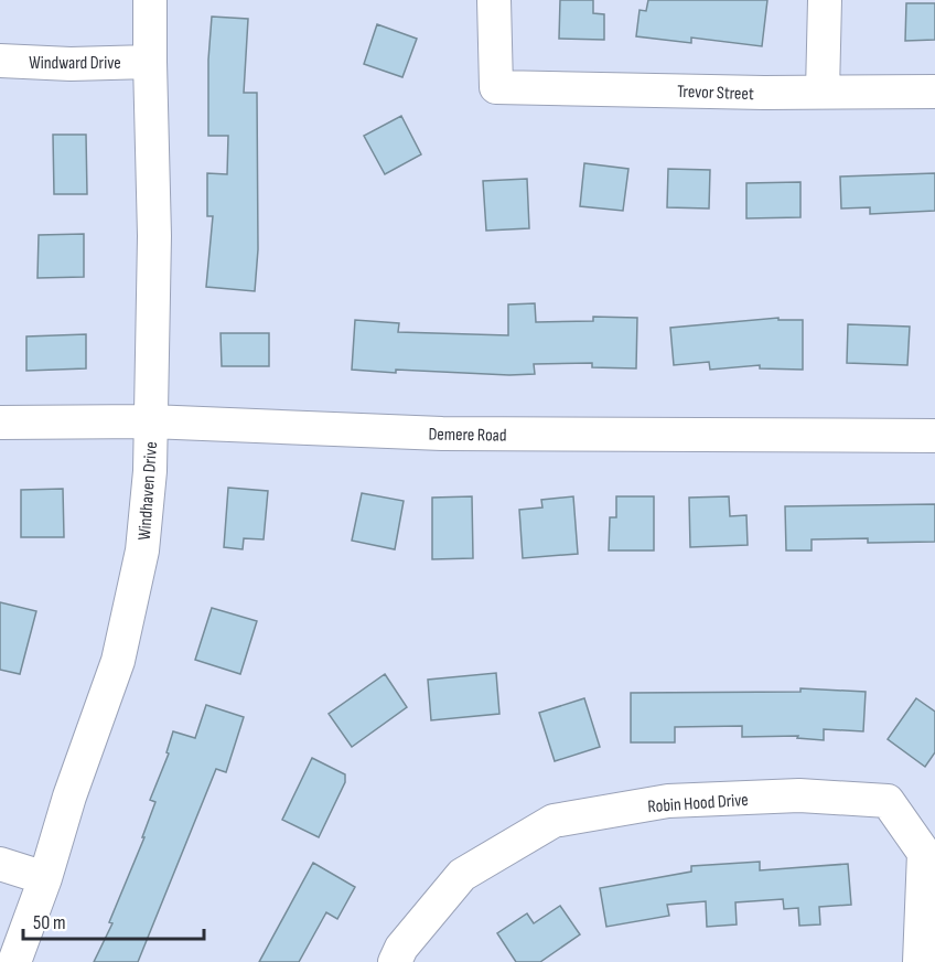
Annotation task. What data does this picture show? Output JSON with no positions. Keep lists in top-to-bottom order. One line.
{"streets":{"street":["Windward Drive","Trevor Street","Demere Road","Windhaven Drive","Robin Hood Drive"]},"crossings":[["Windward Drive","Windhaven Drive"],["Demere Road","Windhaven Drive"]],"scale_bar":"50 m"}
